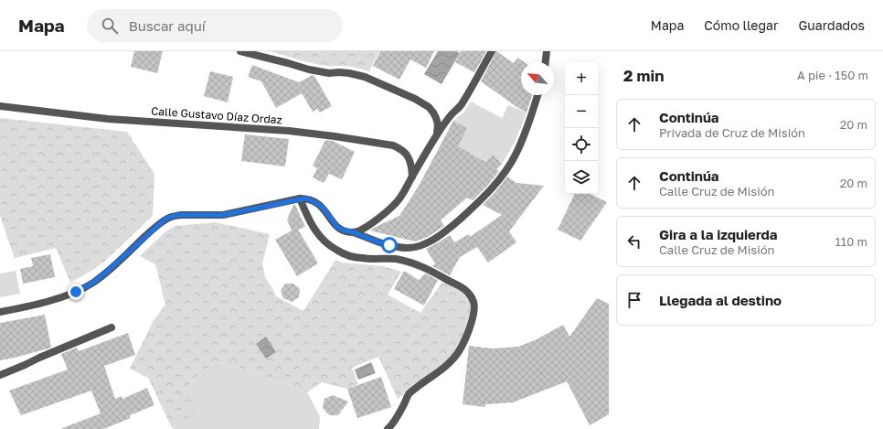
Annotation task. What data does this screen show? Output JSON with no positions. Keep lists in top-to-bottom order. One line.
{"streets":{"street":["Calle Gustavo Díaz Ordaz"]},"north":"top left","page":{"header":"Mapa","search":"Buscar aquí","nav":["Mapa","Cómo llegar","Guardados"],"heading":["2 min","A pie · 150 m"],"map_buttons":["+","−"],"list":[["Continúa","Privada de Cruz de Misión","20 m"],["Continúa","Calle Cruz de Misión","20 m"],["Gira a la izquierda","Calle Cruz de Misión","110 m"],"Llegada al destino"]}}
